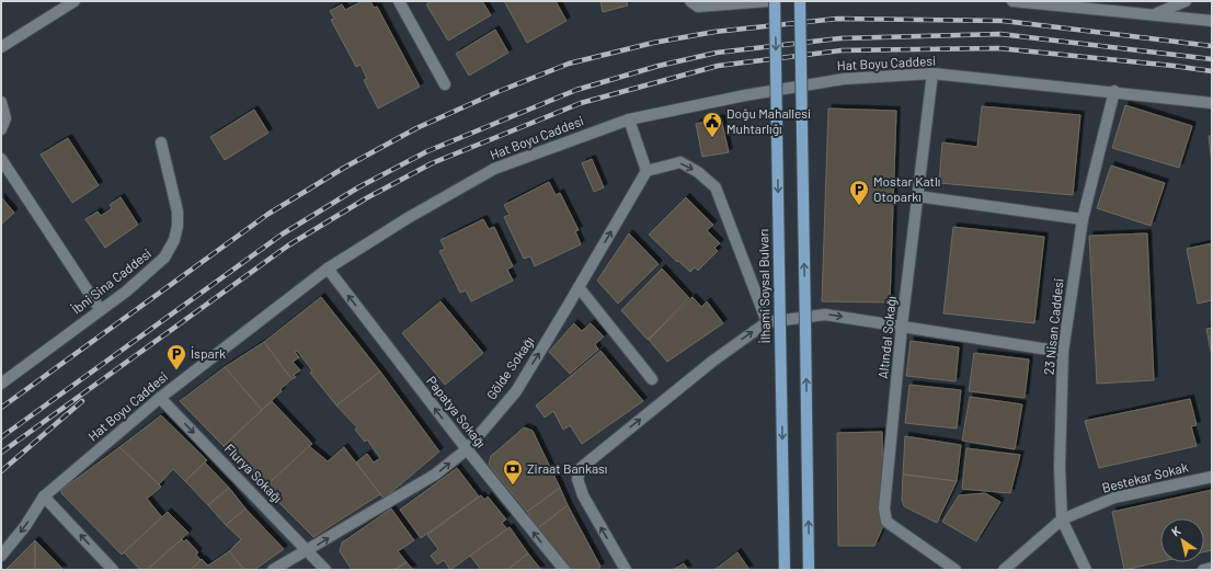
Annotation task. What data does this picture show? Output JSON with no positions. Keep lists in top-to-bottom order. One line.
{"streets":{"main road":["İlhami Soysal Bulvarı"],"street":["Hat Boyu Caddesi","İbni Sina Caddesi","23 Nisan Caddesi","Altındal Sokağı","Gölde Sokağı","Papatya Sokağı","Flurya Sokağı","Bestekar Sokak"]},"crossings":[["Hat Boyu Caddesi","23 Nisan Caddesi"],["Hat Boyu Caddesi","Altındal Sokağı"],["Hat Boyu Caddesi","Papatya Sokağı"],["Hat Boyu Caddesi","Flurya Sokağı"],["23 Nisan Caddesi","Bestekar Sokak"],["Gölde Sokağı","Papatya Sokağı"],["Gölde Sokağı","Flurya Sokağı"]],"one_way":["Gölde Sokağı","Papatya Sokağı","Flurya Sokağı"],"places":{"public building":["Doğu Mahallesi Muhtarlığı"],"parking":["Mostar Katlı Otoparkı","İspark"],"bank":["Ziraat Bankası"]},"north":"top left"}
